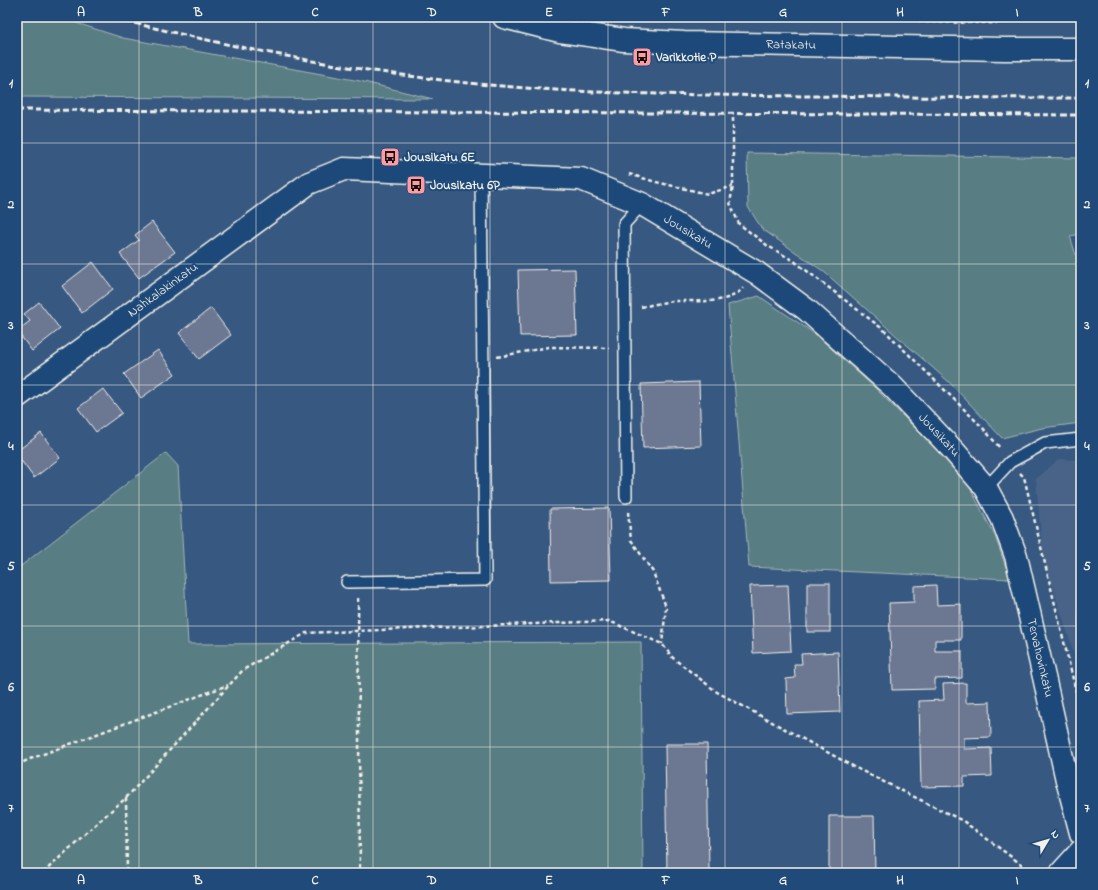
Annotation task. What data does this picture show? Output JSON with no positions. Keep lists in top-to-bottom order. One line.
{"streets":{"street":["Ratakatu","Jousikatu","Nahkalakinkatu","Tervahovinkatu"]},"crossings":[["Jousikatu","Nahkalakinkatu"],["Jousikatu","Tervahovinkatu"]],"places":{"bus stop":["Varikkotie P","Jousikatu 6E","Jousikatu 6P"]},"north":"top right","grid":{"columns":["A","B","C","D","E","F","G","H","I"],"rows":["1","2","3","4","5","6","7"]}}
